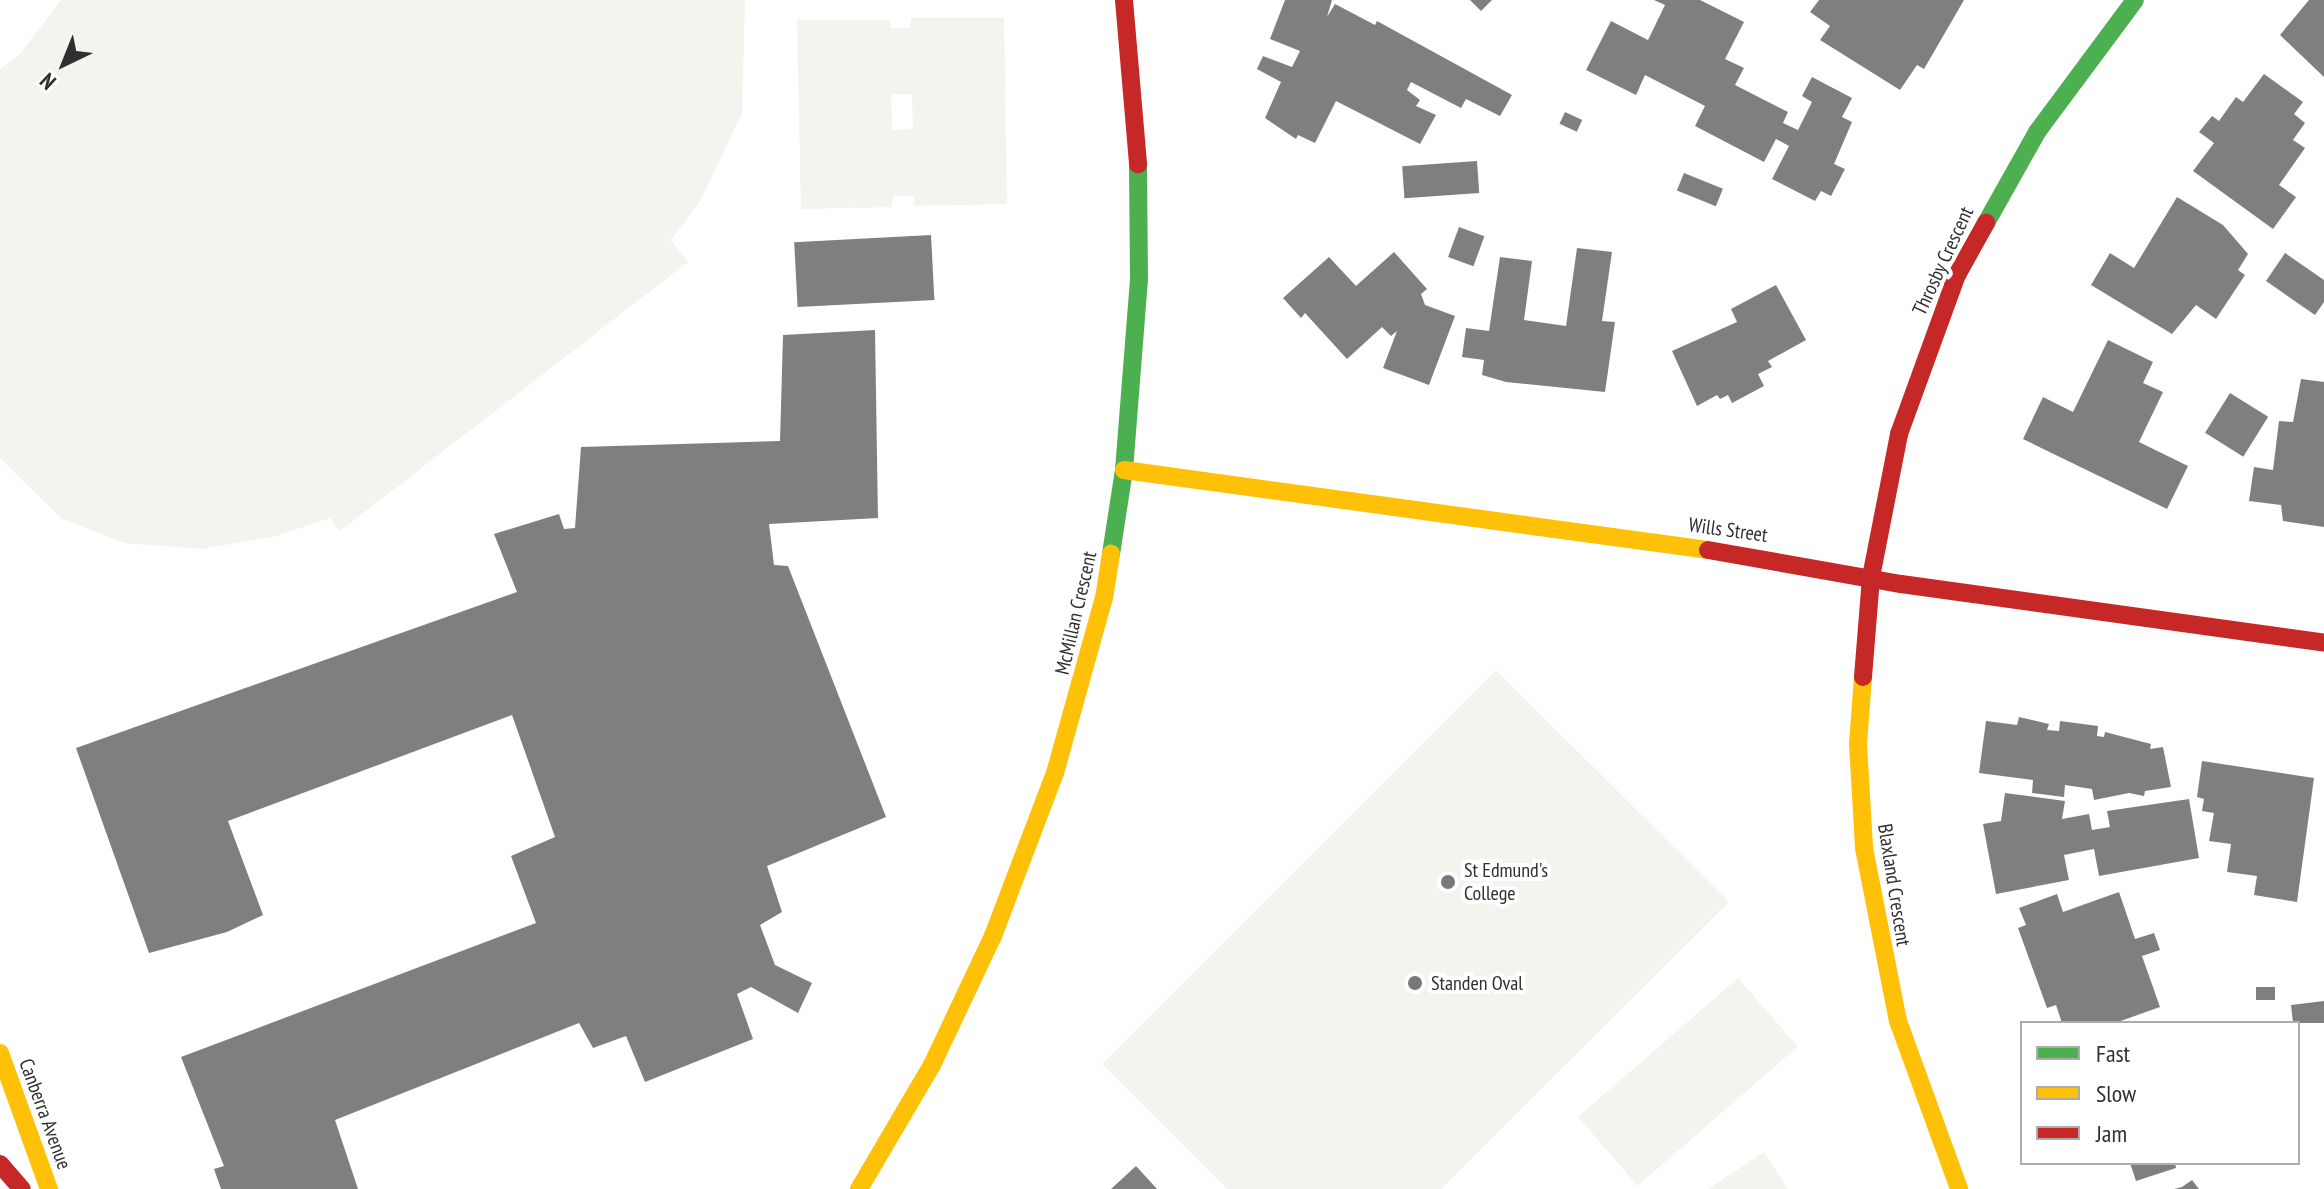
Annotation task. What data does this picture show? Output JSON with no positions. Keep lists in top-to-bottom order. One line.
{"streets":{"main road":["Throsby Crescent","Wills Street","McMillan Crescent","Blaxland Crescent","Canberra Avenue"]},"crossings":[["Throsby Crescent","Wills Street"],["Throsby Crescent","Blaxland Crescent"],["Wills Street","McMillan Crescent"],["Wills Street","Blaxland Crescent"]],"places":["St Edmund's College","Standen Oval"],"legend":["Fast","Slow","Jam"],"north":"bottom left"}
